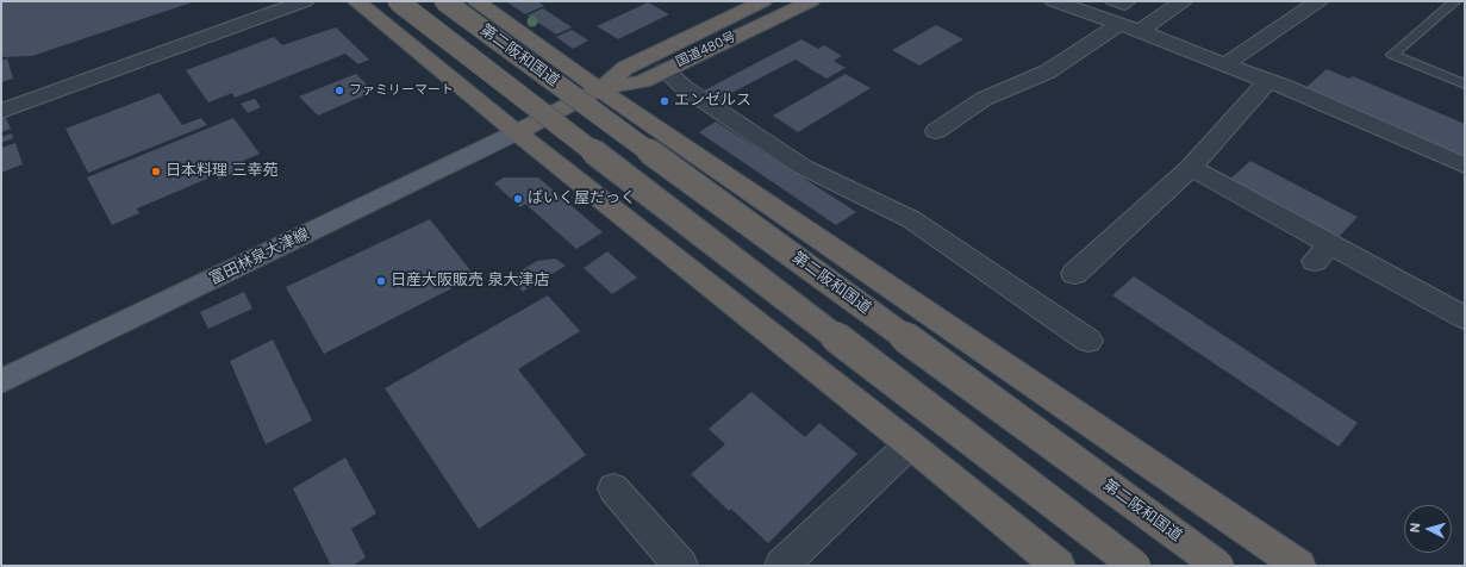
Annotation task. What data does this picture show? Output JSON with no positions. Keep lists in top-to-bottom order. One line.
{"streets":{"highway":["国道480号","第二阪和国道"],"main road":["富田林泉大津線"]},"crossings":[["国道480号","富田林泉大津線"]],"places":["ファミリーマート","エンゼルス","日本料理 三幸苑","ばいく屋だっく","日産大阪販売 泉大津店"],"north":"left"}
